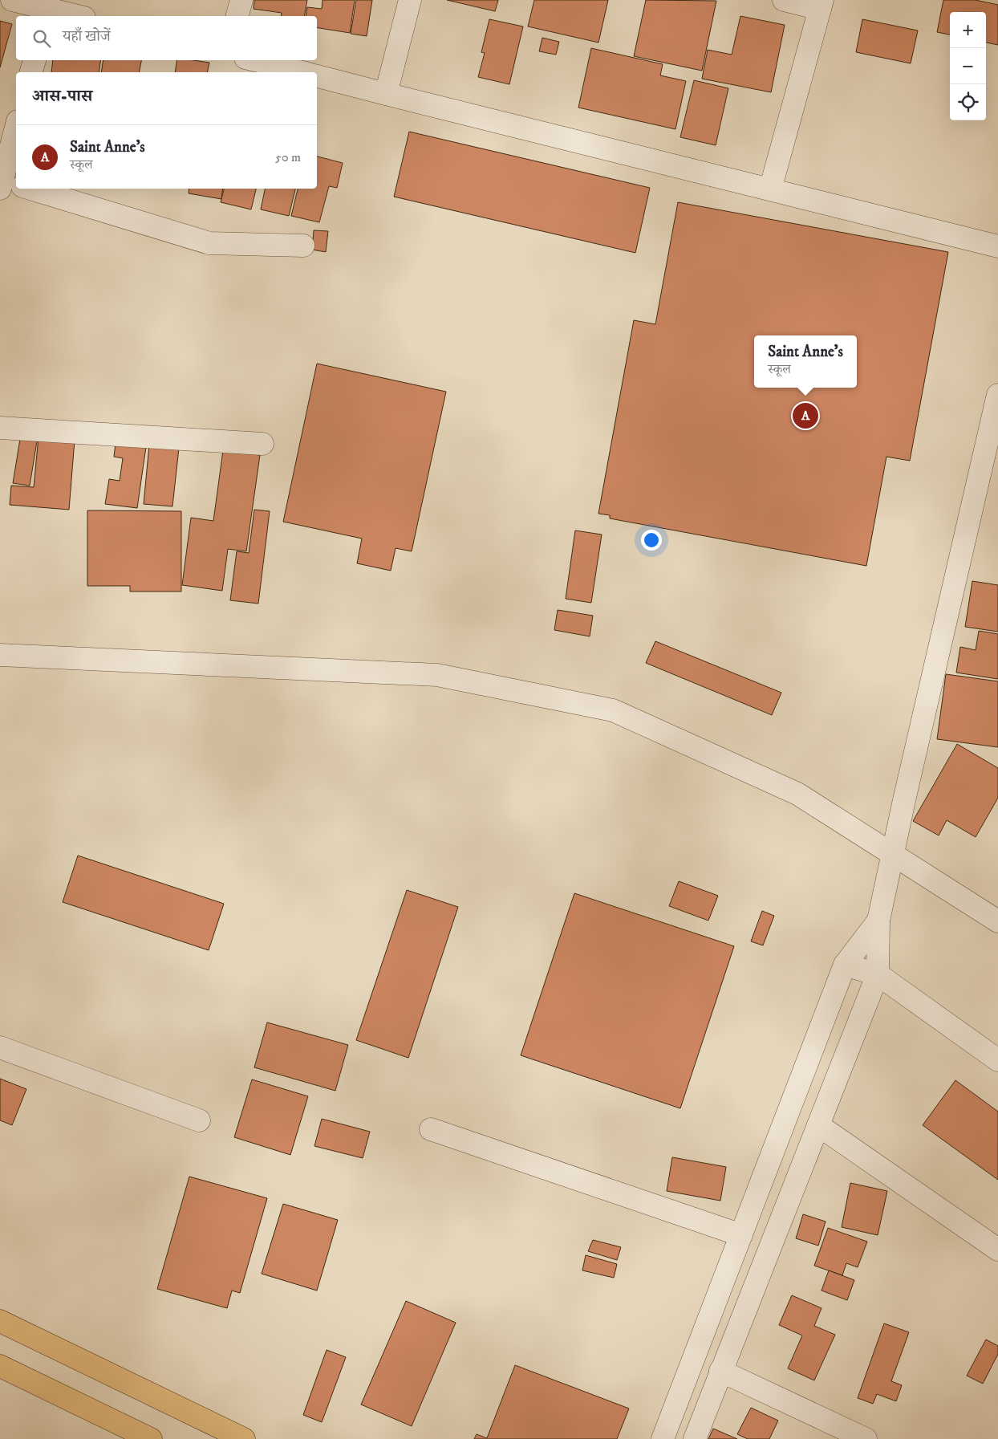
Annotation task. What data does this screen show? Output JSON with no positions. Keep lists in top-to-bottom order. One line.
{"page":{"map_buttons":["+","−"],"search":"यहाँ खोजें","heading":"आस-पास","list":[{"mark":"A","name":"Saint Anne's","note":"स्कूल","value":"50 m"}],"popup":["Saint Anne's","स्कूल"],"pins":"A"}}
